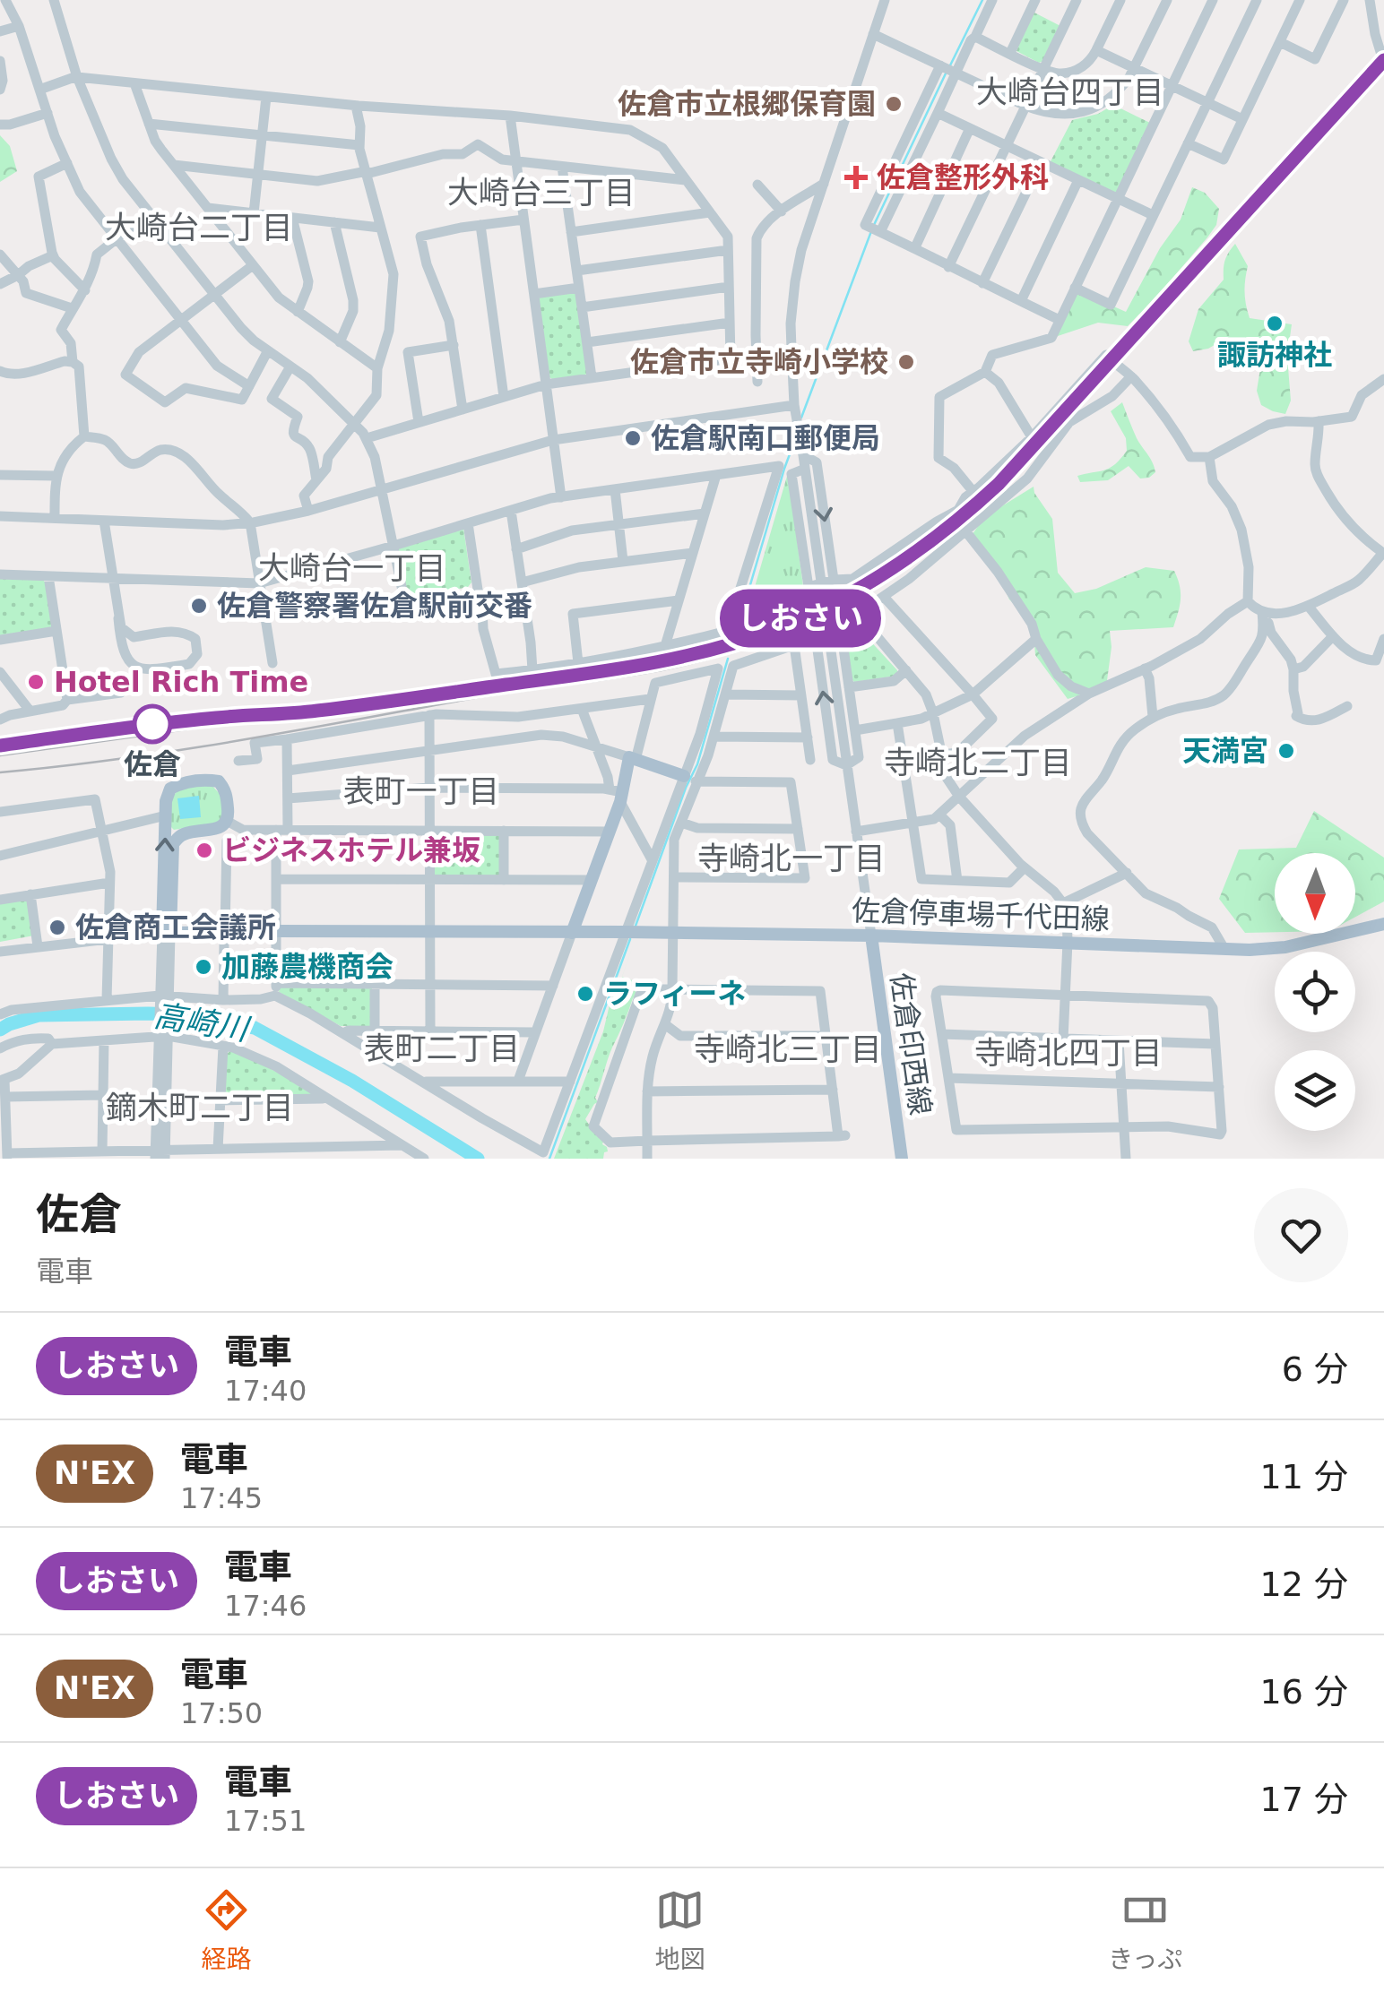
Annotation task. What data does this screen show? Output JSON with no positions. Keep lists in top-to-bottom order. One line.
{"streets":{"main road":["佐倉停車場千代田線","佐倉印西線"]},"crossings":[["佐倉停車場千代田線","佐倉印西線"]],"districts":["大崎台四丁目","大崎台三丁目","大崎台二丁目","大崎台一丁目","寺崎北二丁目","表町一丁目","寺崎北一丁目","表町二丁目","寺崎北三丁目","寺崎北四丁目","鏑木町二丁目"],"water":["高崎川"],"places":{"other":["佐倉市立根郷保育園","諏訪神社","佐倉市立寺崎小学校","佐倉駅南口郵便局","佐倉警察署佐倉駅前交番","Hotel Rich Time","佐倉","天満宮","ビジネスホテル兼坂","佐倉商工会議所","加藤農機商会","ラフィーネ"],"health":["佐倉整形外科"]},"north":"bottom","page":{"on_map":"しおさい","heading":["佐倉","電車"],"list":[{"mark":"しおさい","name":"電車","note":"17:40","value":"6 分"},{"mark":"N'EX","name":"電車","note":"17:45","value":"11 分"},{"mark":"しおさい","name":"電車","note":"17:46","value":"12 分"},{"mark":"N'EX","name":"電車","note":"17:50","value":"16 分"},{"mark":"しおさい","name":"電車","note":"17:51","value":"17 分"}],"tabs":["経路","地図","きっぷ"]}}
